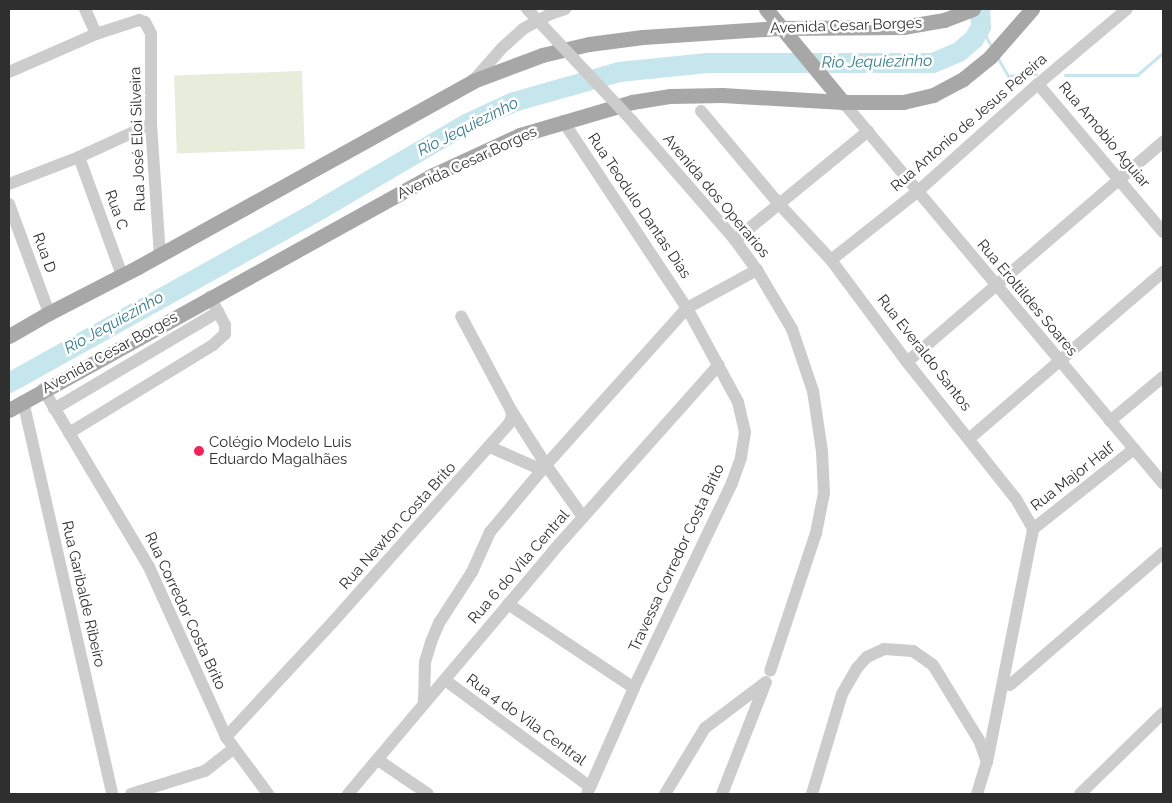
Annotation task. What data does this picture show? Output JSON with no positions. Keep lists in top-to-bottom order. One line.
{"streets":{"main road":["Avenida Cesar Borges"],"street":["Rua Antonio de Jesus Pereira","Rua Amobio Aguiar","Rua José Eloi Silveira","Avenida dos Operarios","Rua Teodulo Dantas Dias","Rua C","Rua D","Rua Eroltildes Soares","Rua Everaldo Santos","Rua Major Half","Rua Newton Costa Brito","Travessa Corredor Costa Brito","Rua 6 do Vila Central","Rua Garibalde Ribeiro","Rua Corredor Costa Brito","Rua 4 do Vila Central"]},"crossings":[["Avenida Cesar Borges","Rua José Eloi Silveira"],["Avenida Cesar Borges","Rua Teodulo Dantas Dias"],["Avenida Cesar Borges","Rua C"],["Avenida Cesar Borges","Rua D"],["Avenida Cesar Borges","Rua Eroltildes Soares"],["Avenida Cesar Borges","Rua Garibalde Ribeiro"],["Avenida Cesar Borges","Rua Corredor Costa Brito"],["Rua Antonio de Jesus Pereira","Rua Amobio Aguiar"],["Rua Antonio de Jesus Pereira","Rua Eroltildes Soares"],["Rua Antonio de Jesus Pereira","Rua Everaldo Santos"],["Rua Teodulo Dantas Dias","Travessa Corredor Costa Brito"],["Rua Eroltildes Soares","Rua Major Half"],["Rua Everaldo Santos","Rua Major Half"],["Rua Newton Costa Brito","Rua Corredor Costa Brito"],["Travessa Corredor Costa Brito","Rua 6 do Vila Central"],["Travessa Corredor Costa Brito","Rua 4 do Vila Central"],["Rua 6 do Vila Central","Rua 4 do Vila Central"]],"water":["Rio Jequiezinho"],"places":["Colégio Modelo Luis Eduardo Magalhães"]}
